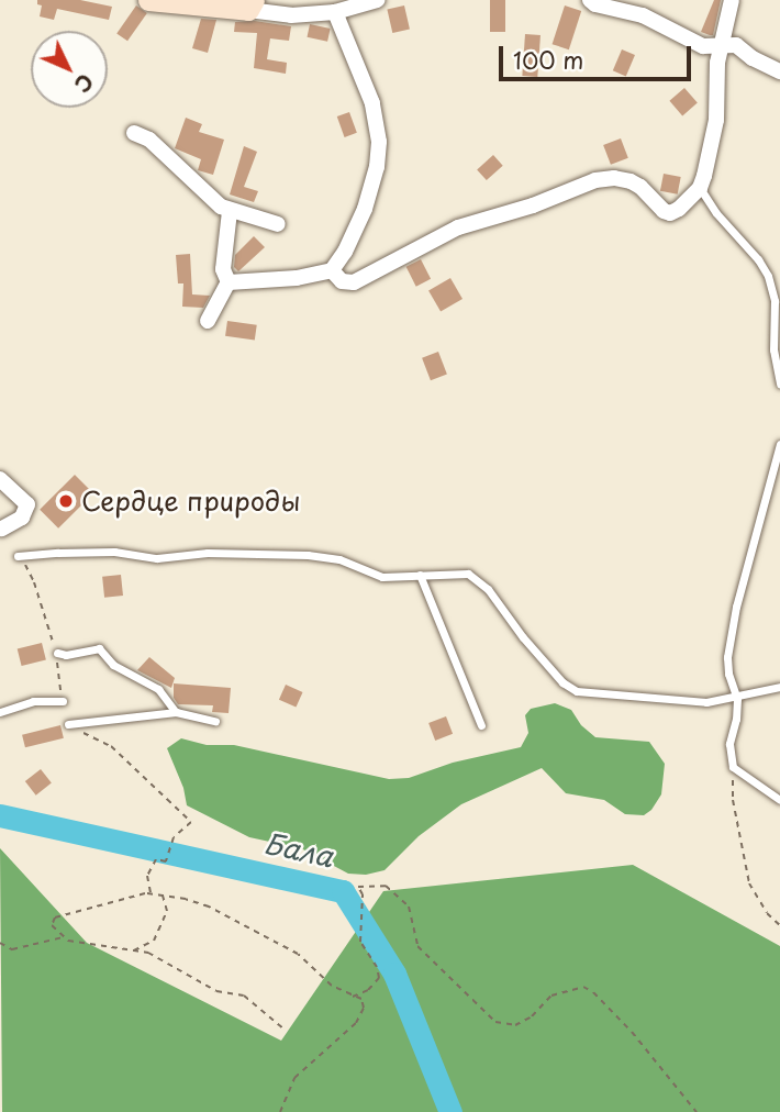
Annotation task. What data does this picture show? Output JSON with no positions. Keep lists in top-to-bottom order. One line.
{"water":["Бала"],"places":["Сердце природы"],"scale_bar":"100 m","north":"bottom right"}
